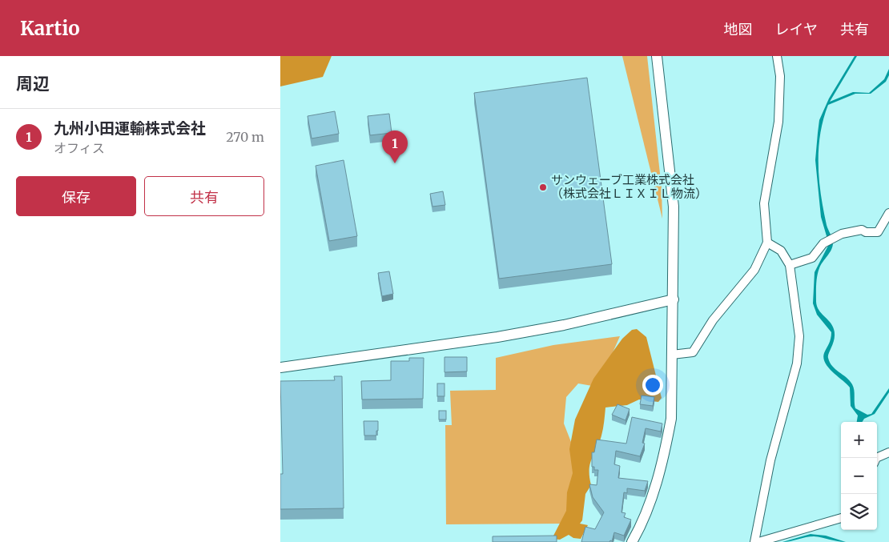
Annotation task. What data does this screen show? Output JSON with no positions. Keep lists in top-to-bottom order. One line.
{"places":["サンウェーブ工業株式会社 （株式会社ＬＩＸＩＬ物流）"],"page":{"header":"Kartio","nav":["地図","レイヤ","共有"],"heading":"周辺","list":[{"mark":"1","name":"九州小田運輸株式会社","note":"オフィス","value":"270 m"}],"pins":"1","buttons":["保存","共有"],"map_buttons":["+","−"]}}
